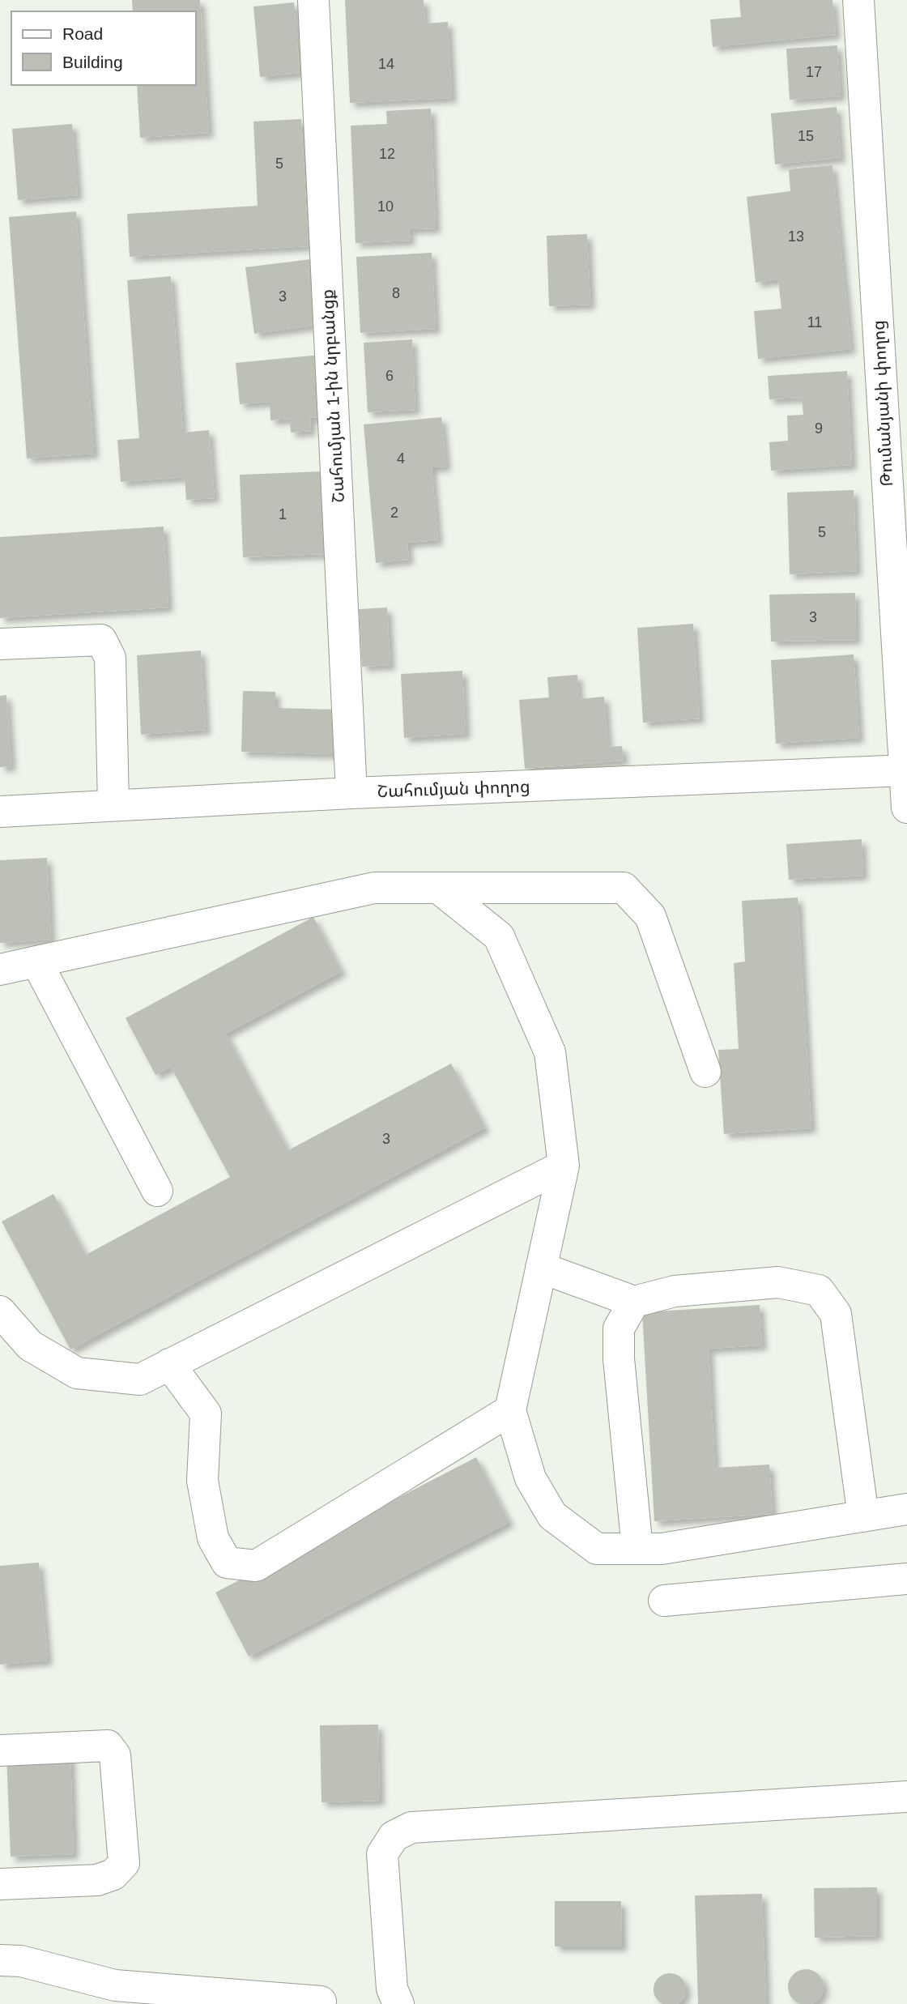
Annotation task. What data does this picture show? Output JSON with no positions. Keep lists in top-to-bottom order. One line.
{"streets":{"street":["Շահումյան 1-ին նրբանցք","Թումանյանի փողոց","Շահումյան փողոց"]},"crossings":[["Շահումյան 1-ին նրբանցք","Շահումյան փողոց"],["Թումանյանի փողոց","Շահումյան փողոց"]],"house_numbers":["14","17","15","12","5","10","13","8","3","11","6","9","4","2","1","5","3","3"],"legend":["Road","Building"]}
